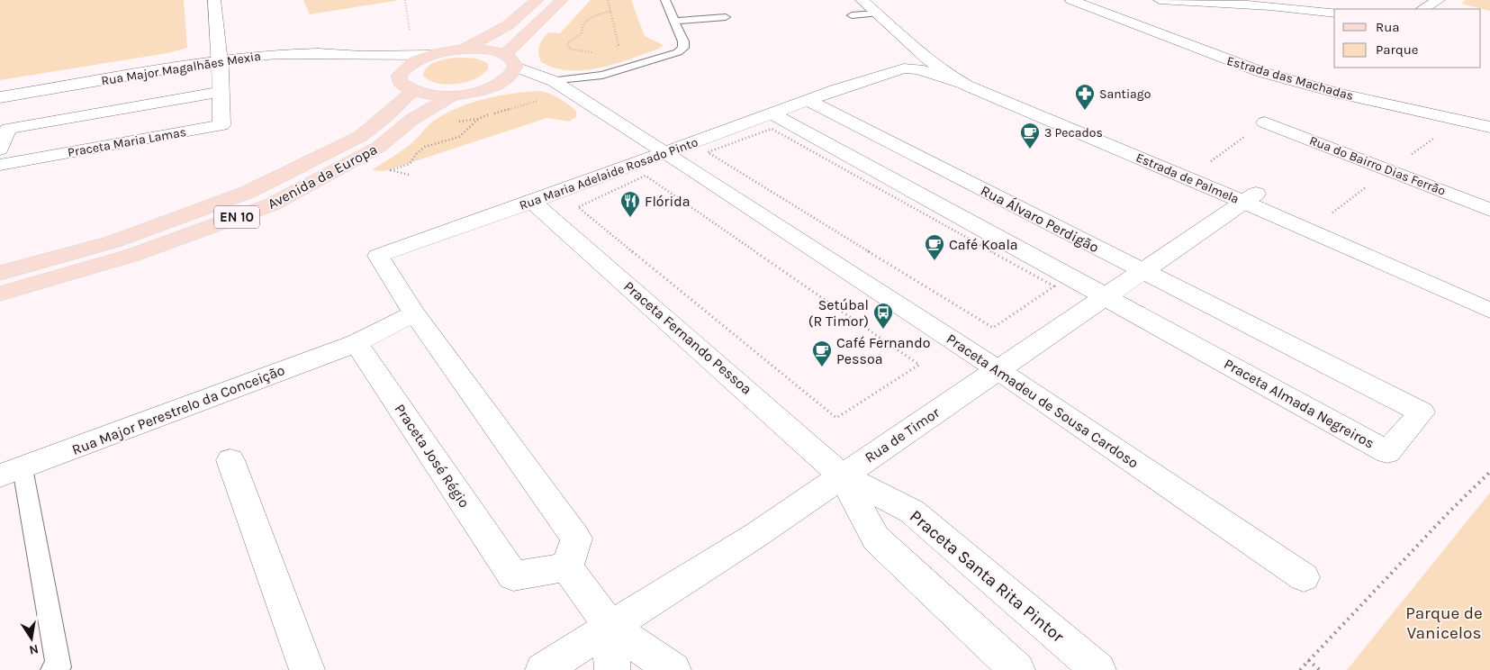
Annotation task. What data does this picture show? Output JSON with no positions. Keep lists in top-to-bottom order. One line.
{"streets":{"main road":["Avenida da Europa","EN 10"],"street":["Rua Major Magalhães Mexia","Estrada das Machadas","Praceta Maria Lamas","Rua do Bairro Dias Ferrão","Rua Maria Adelaide Rosado Pinto","Estrada de Palmela","Rua Álvaro Perdigão","Praceta Fernando Pessoa","Praceta Amadeu de Sousa Cardoso","Praceta Almada Negreiros","Rua Major Perestrelo da Conceição","Rua de Timor","Praceta José Régio","Praceta Santa Rita Pintor"]},"crossings":[["Rua Major Magalhães Mexia","Praceta Maria Lamas"],["Rua Maria Adelaide Rosado Pinto","Estrada de Palmela"],["Rua Maria Adelaide Rosado Pinto","Rua Álvaro Perdigão"],["Rua Maria Adelaide Rosado Pinto","Praceta Fernando Pessoa"],["Rua Maria Adelaide Rosado Pinto","Praceta Amadeu de Sousa Cardoso"],["Avenida da Europa","Praceta Amadeu de Sousa Cardoso"],["Estrada de Palmela","Rua de Timor"],["Rua Álvaro Perdigão","Praceta Almada Negreiros"],["Rua Álvaro Perdigão","Rua de Timor"],["Praceta Fernando Pessoa","Rua de Timor"],["Praceta Fernando Pessoa","Praceta Santa Rita Pintor"],["Praceta Amadeu de Sousa Cardoso","Rua de Timor"],["Praceta Almada Negreiros","Rua de Timor"],["Rua Major Perestrelo da Conceição","Praceta José Régio"],["Rua de Timor","Praceta Santa Rita Pintor"]],"parks":["Parque de Vanicelos"],"places":{"pharmacy":["Santiago"],"cafe":["3 Pecados","Café Koala","Café Fernando Pessoa"],"restaurant":["Flórida"],"bus stop":["Setúbal (R Timor)"]},"legend":["Rua","Parque"],"north":"bottom"}
